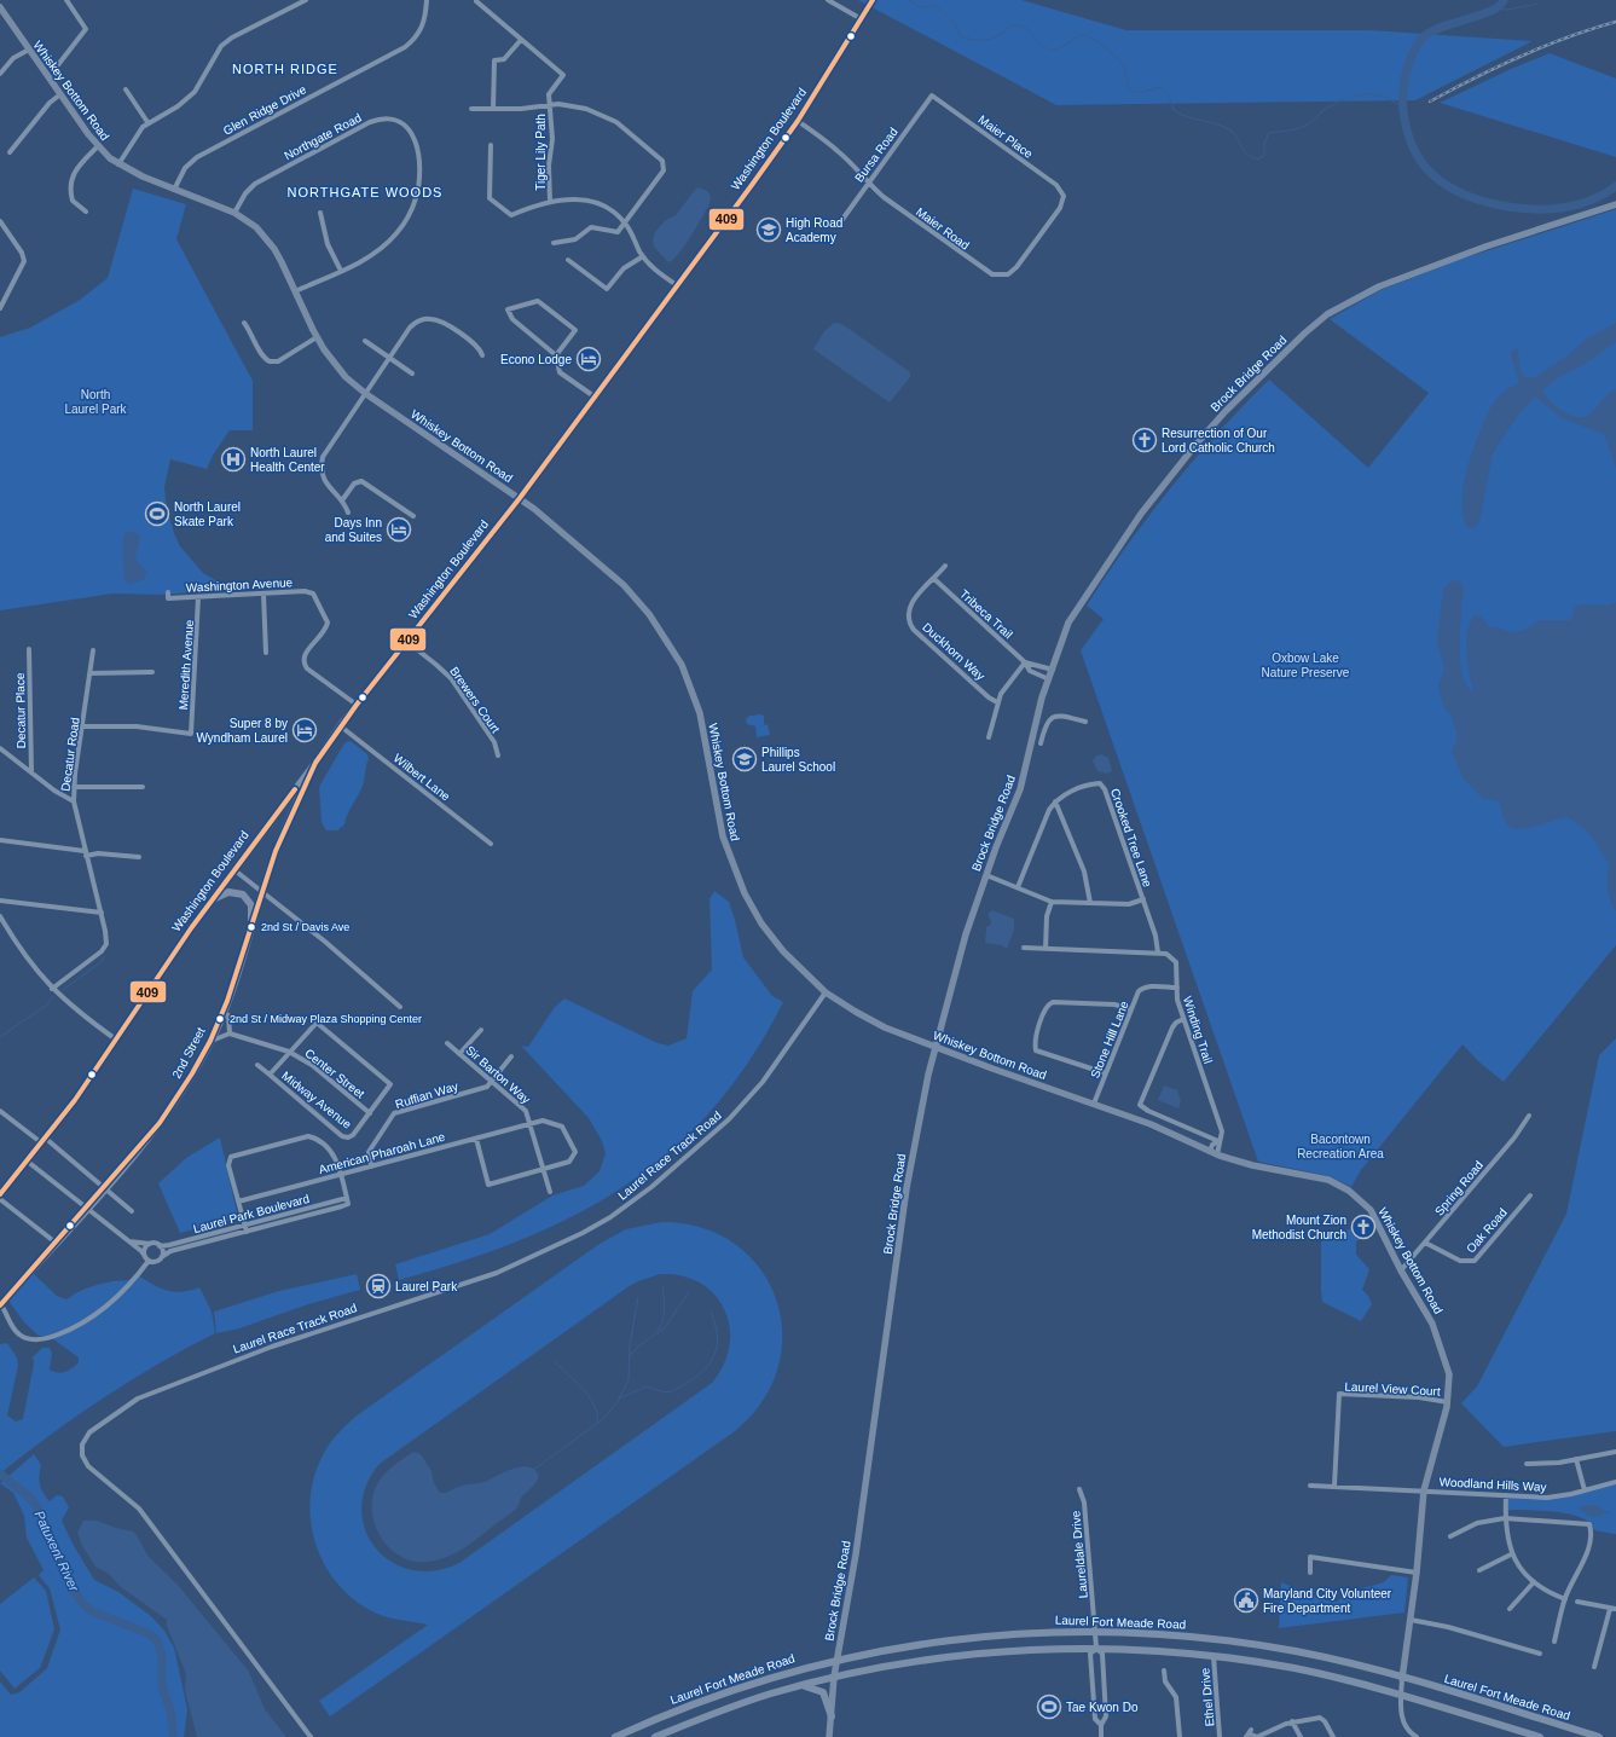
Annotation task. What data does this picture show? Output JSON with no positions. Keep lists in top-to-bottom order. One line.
{"streets":{"main road":["Washington Boulevard","2nd Street","Laurel Fort Meade Road"],"street":["Whiskey Bottom Road","Glen Ridge Drive","Northgate Road","Maier Place","Tiger Lily Path","Bursa Road","Maier Road","Brock Bridge Road","Washington Avenue","Tribeca Trail","Duckhorn Way","Meredith Avenue","Brewers Court","Decatur Place","Decatur Road","Wilbert Lane","Crooked Tree Lane","Winding Trail","Stone Hill Lane","Center Street","Sir Barton Way","Ruffian Way","Midway Avenue","American Pharoah Lane","Laurel Race Track Road","Spring Road","Laurel Park Boulevard","Oak Road","Laurel View Court","Woodland Hills Way","Laureldale Drive","Ethel Drive"]},"crossings":[["Whiskey Bottom Road","Glen Ridge Drive"],["Whiskey Bottom Road","Northgate Road"],["Whiskey Bottom Road","Washington Boulevard"],["Whiskey Bottom Road","Brock Bridge Road"],["Whiskey Bottom Road","Winding Trail"],["Whiskey Bottom Road","Stone Hill Lane"],["Whiskey Bottom Road","Laurel Race Track Road"],["Whiskey Bottom Road","Spring Road"],["Whiskey Bottom Road","Laurel View Court"],["Whiskey Bottom Road","Woodland Hills Way"],["Whiskey Bottom Road","Laurel Fort Meade Road"],["Maier Place","Bursa Road"],["Maier Place","Maier Road"],["Washington Boulevard","Maier Road"],["Washington Boulevard","Washington Avenue"],["Washington Boulevard","Brewers Court"],["Washington Boulevard","Wilbert Lane"],["Washington Boulevard","2nd Street"],["Bursa Road","Maier Road"],["Brock Bridge Road","Tribeca Trail"],["Brock Bridge Road","Laurel Fort Meade Road"],["Washington Avenue","Meredith Avenue"],["Tribeca Trail","Duckhorn Way"],["Meredith Avenue","Decatur Road"],["Winding Trail","Stone Hill Lane"],["Center Street","Midway Avenue"],["Sir Barton Way","Ruffian Way"],["Sir Barton Way","American Pharoah Lane"],["Ruffian Way","American Pharoah Lane"],["Spring Road","Oak Road"],["Laureldale Drive","Laurel Fort Meade Road"]],"districts":["NORTH RIDGE","NORTHGATE WOODS"],"water":["Patuxent River"],"parks":["North Laurel Park","Oxbow Lake Nature Preserve","Bacontown Recreation Area"],"places":{"school or university":["High Road Academy","Phillips Laurel School"],"hotel":["Econo Lodge","Days Inn and Suites","Super 8 by Wyndham Laurel"],"church":["Resurrection of Our Lord Catholic Church","Mount Zion Methodist Church"],"hospital":["North Laurel Health Center"],"sports":["North Laurel Skate Park","Tae Kwon Do"],"other":["2nd St / Davis Ave","2nd St / Midway Plaza Shopping Center"],"station":["Laurel Park"],"public building":["Maryland City Volunteer Fire Department"]},"lines":["transit line 409"]}
